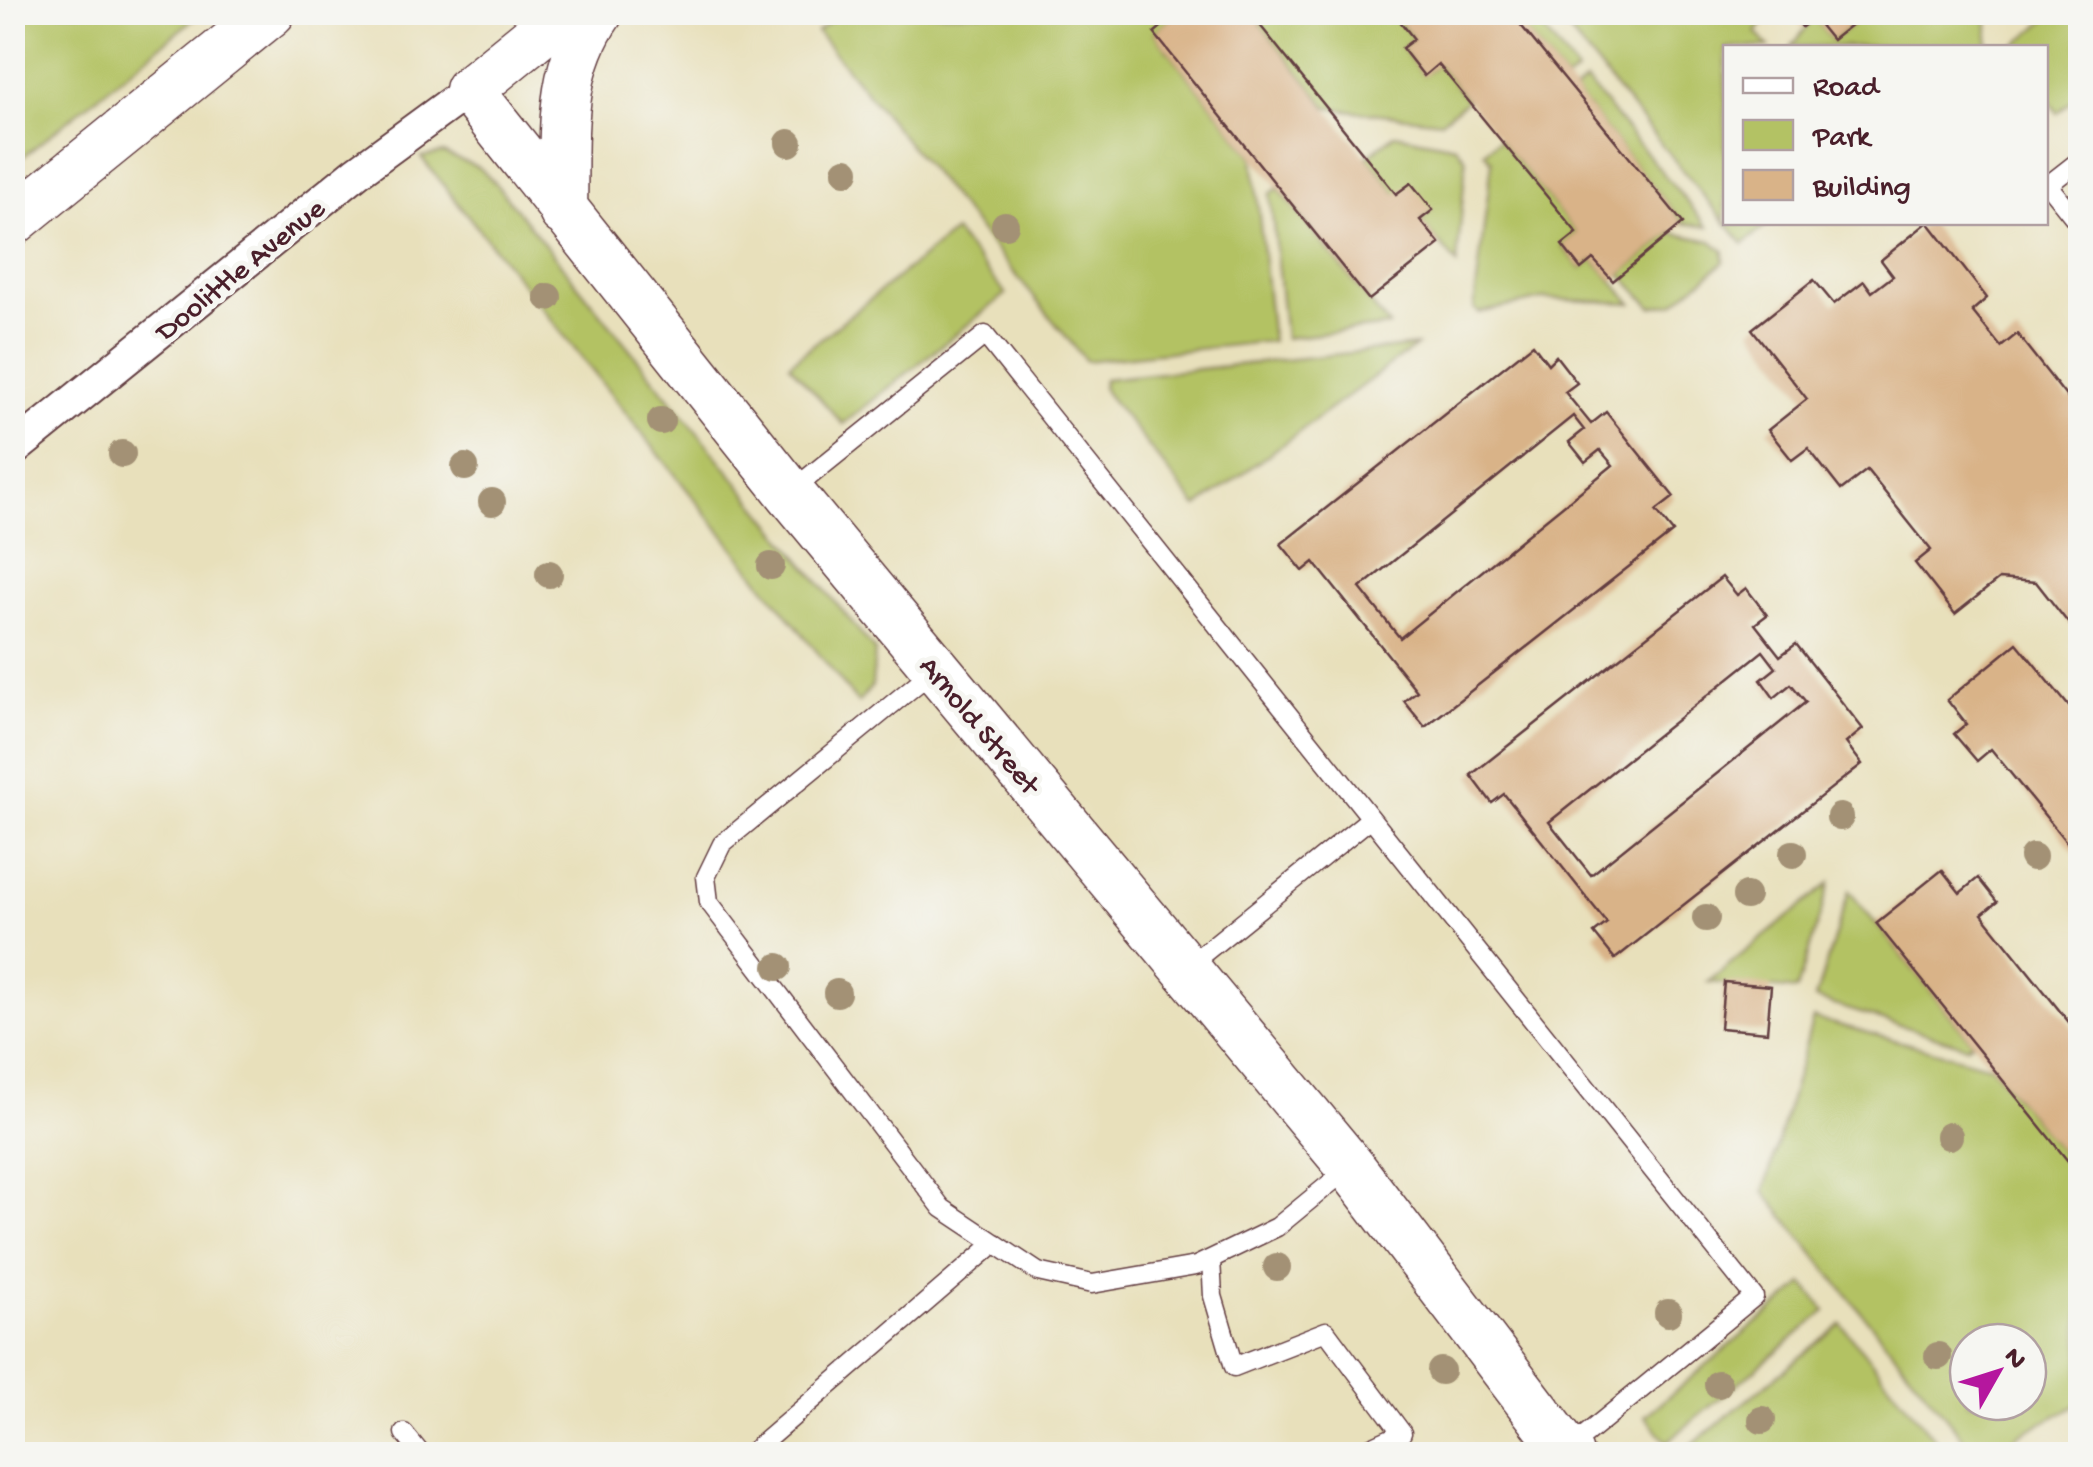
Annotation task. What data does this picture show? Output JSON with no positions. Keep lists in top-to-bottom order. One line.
{"streets":{"main road":["Arnold Street"],"street":["Doolittle Avenue"]},"crossings":[["Doolittle Avenue","Arnold Street"]],"legend":["Road","Park","Building"],"north":"top right"}
